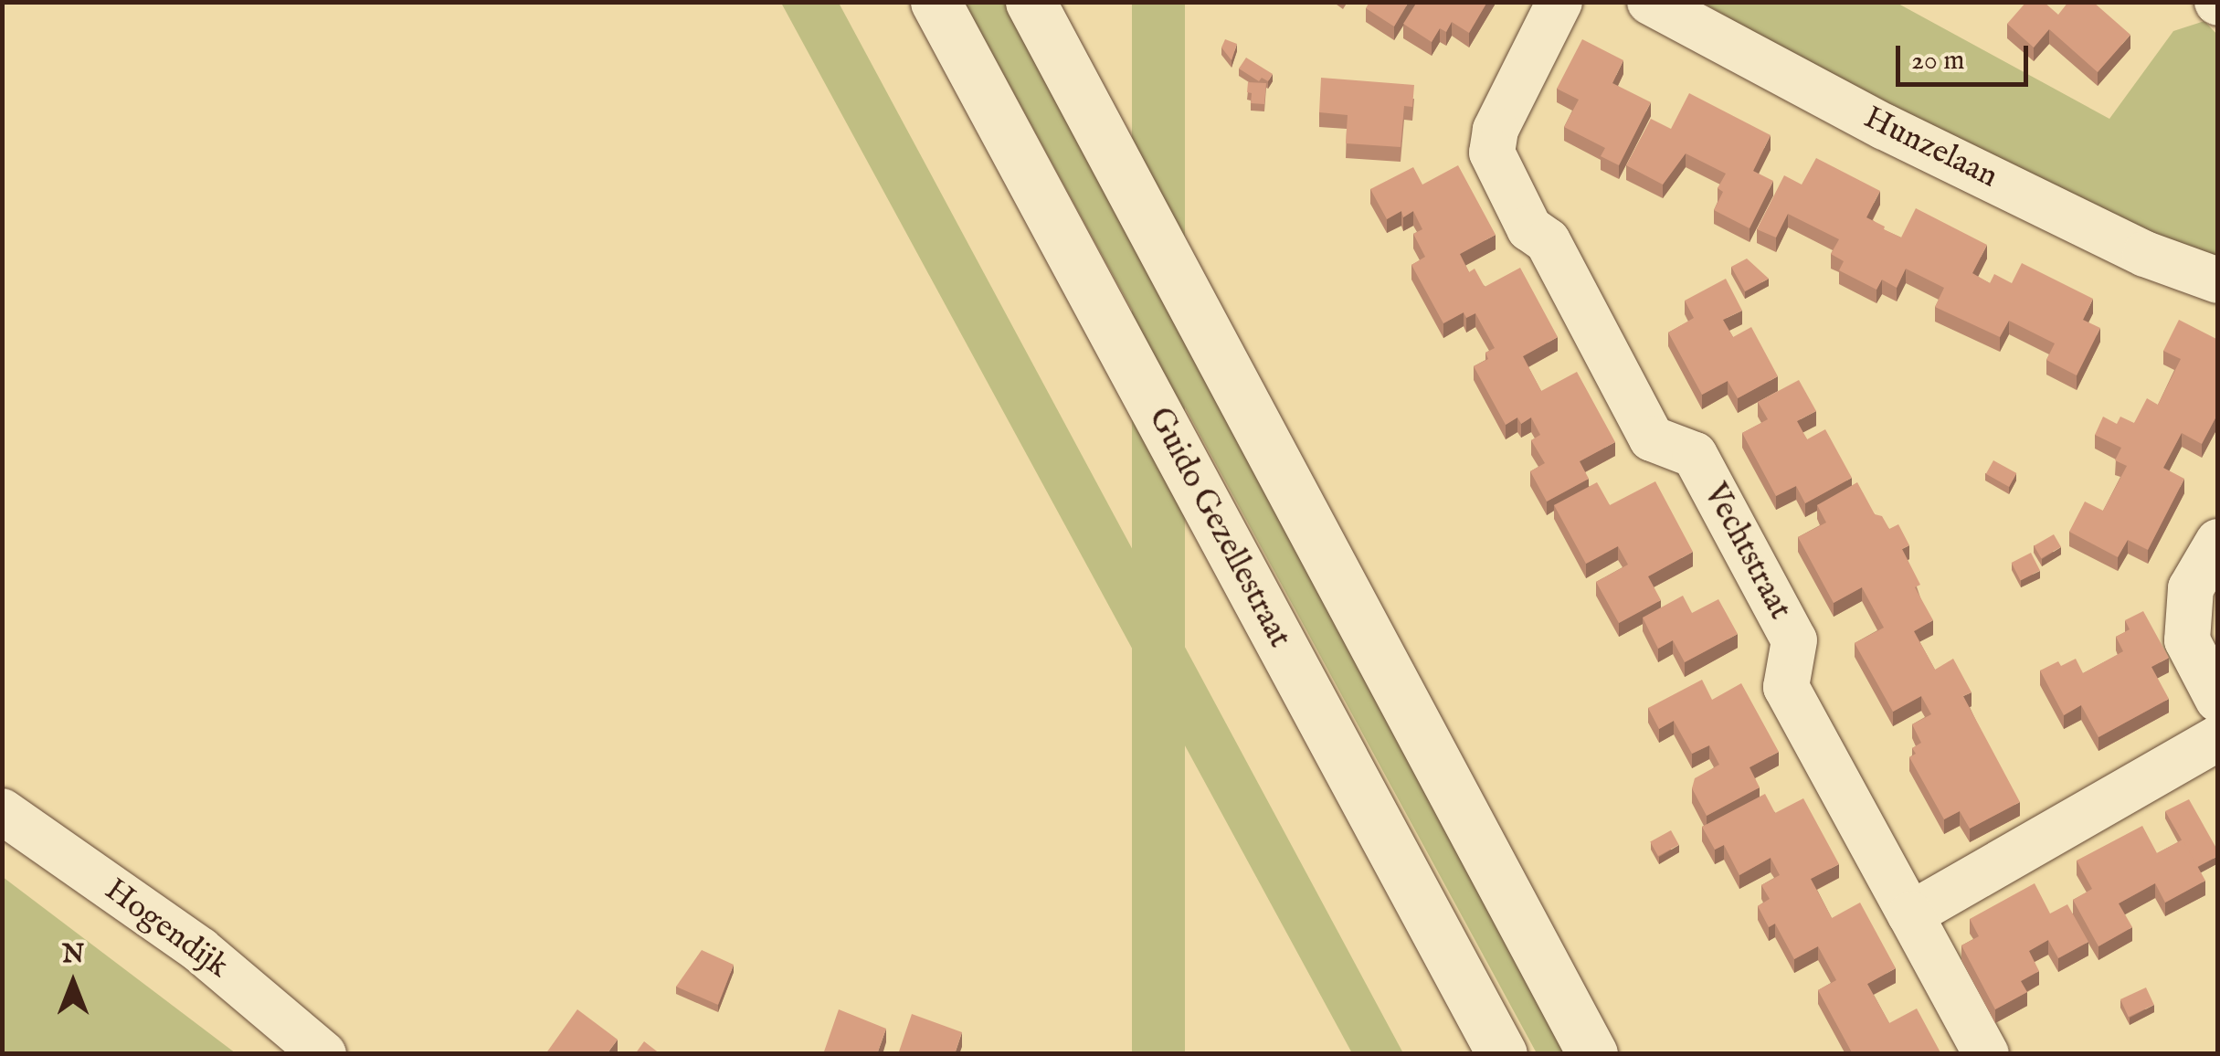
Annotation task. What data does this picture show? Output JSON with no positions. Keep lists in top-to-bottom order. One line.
{"streets":{"main road":["Guido Gezellestraat"],"street":["Hunzelaan","Vechtstraat","Hogendijk"]},"scale_bar":"20 m","north":"top"}
